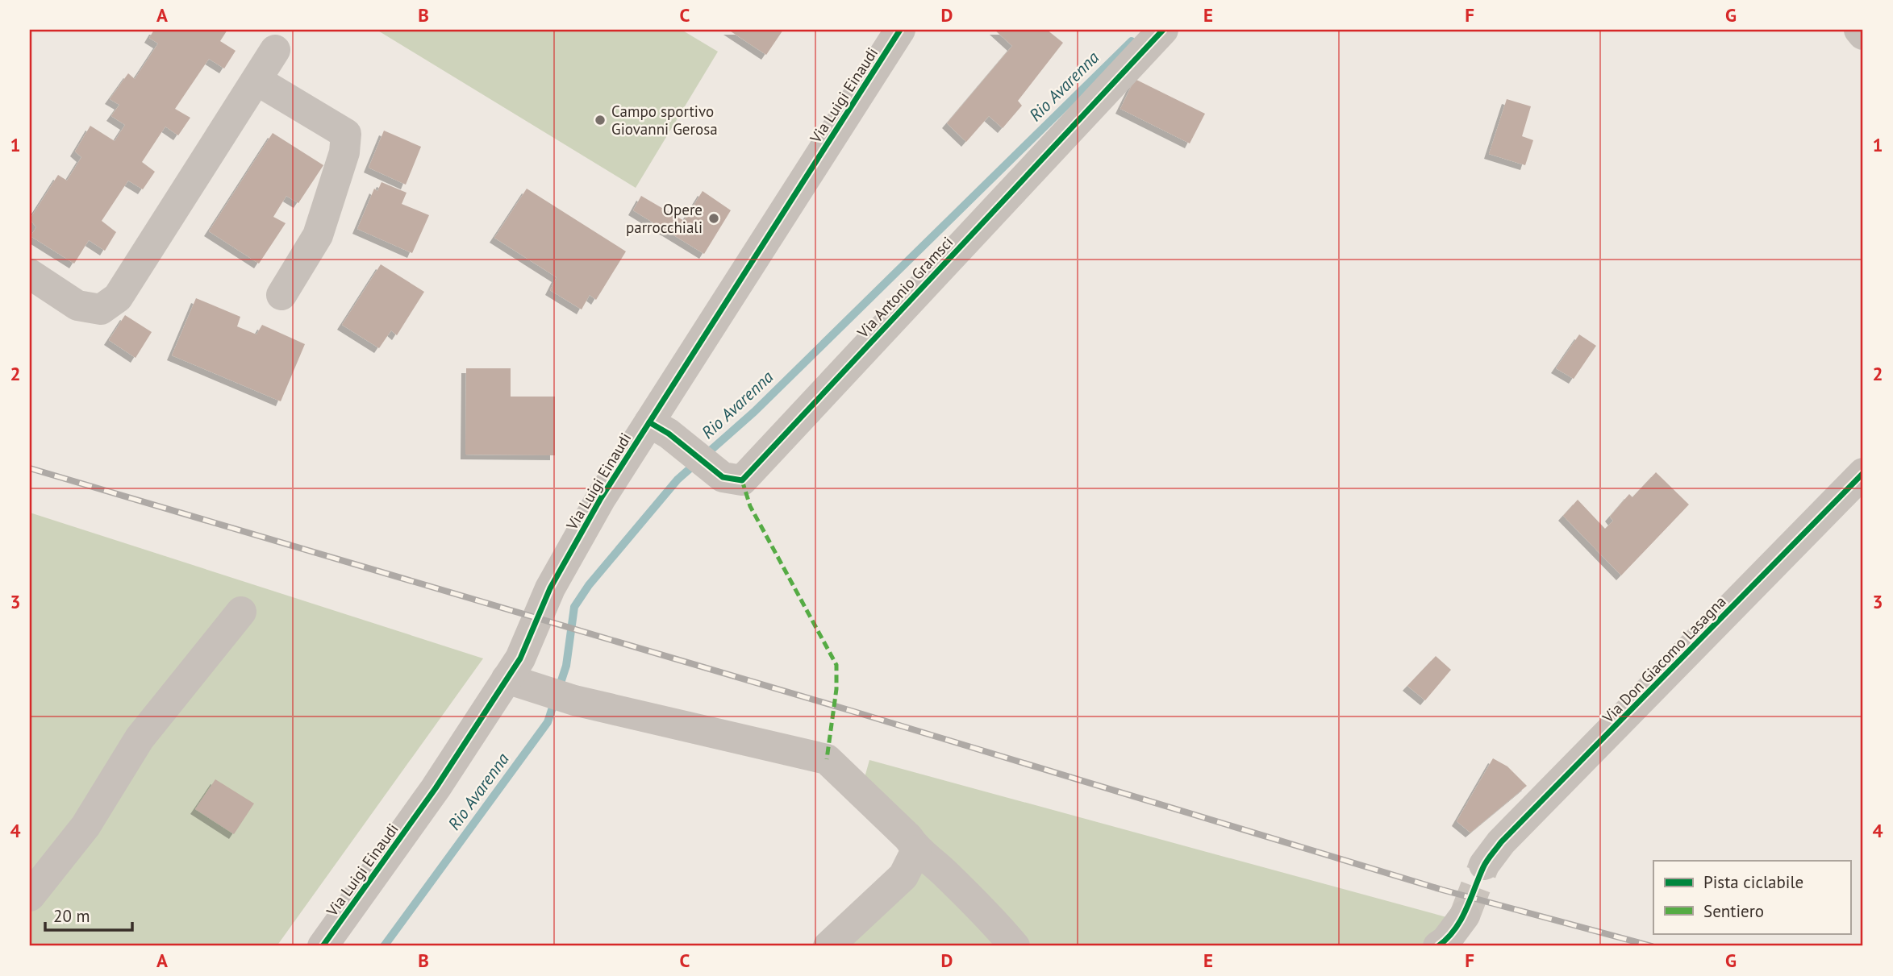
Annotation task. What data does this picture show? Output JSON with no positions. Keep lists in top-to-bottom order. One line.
{"streets":{"street":["Via Luigi Einaudi","Via Antonio Gramsci","Via Don Giacomo Lasagna"]},"crossings":[["Via Luigi Einaudi","Via Antonio Gramsci"]],"water":["Rio Avarenna"],"places":["Campo sportivo Giovanni Gerosa","Opere parrocchiali"],"legend":["Pista ciclabile","Sentiero"],"scale_bar":"20 m","grid":{"columns":["A","B","C","D","E","F","G"],"rows":["1","2","3","4"]}}
